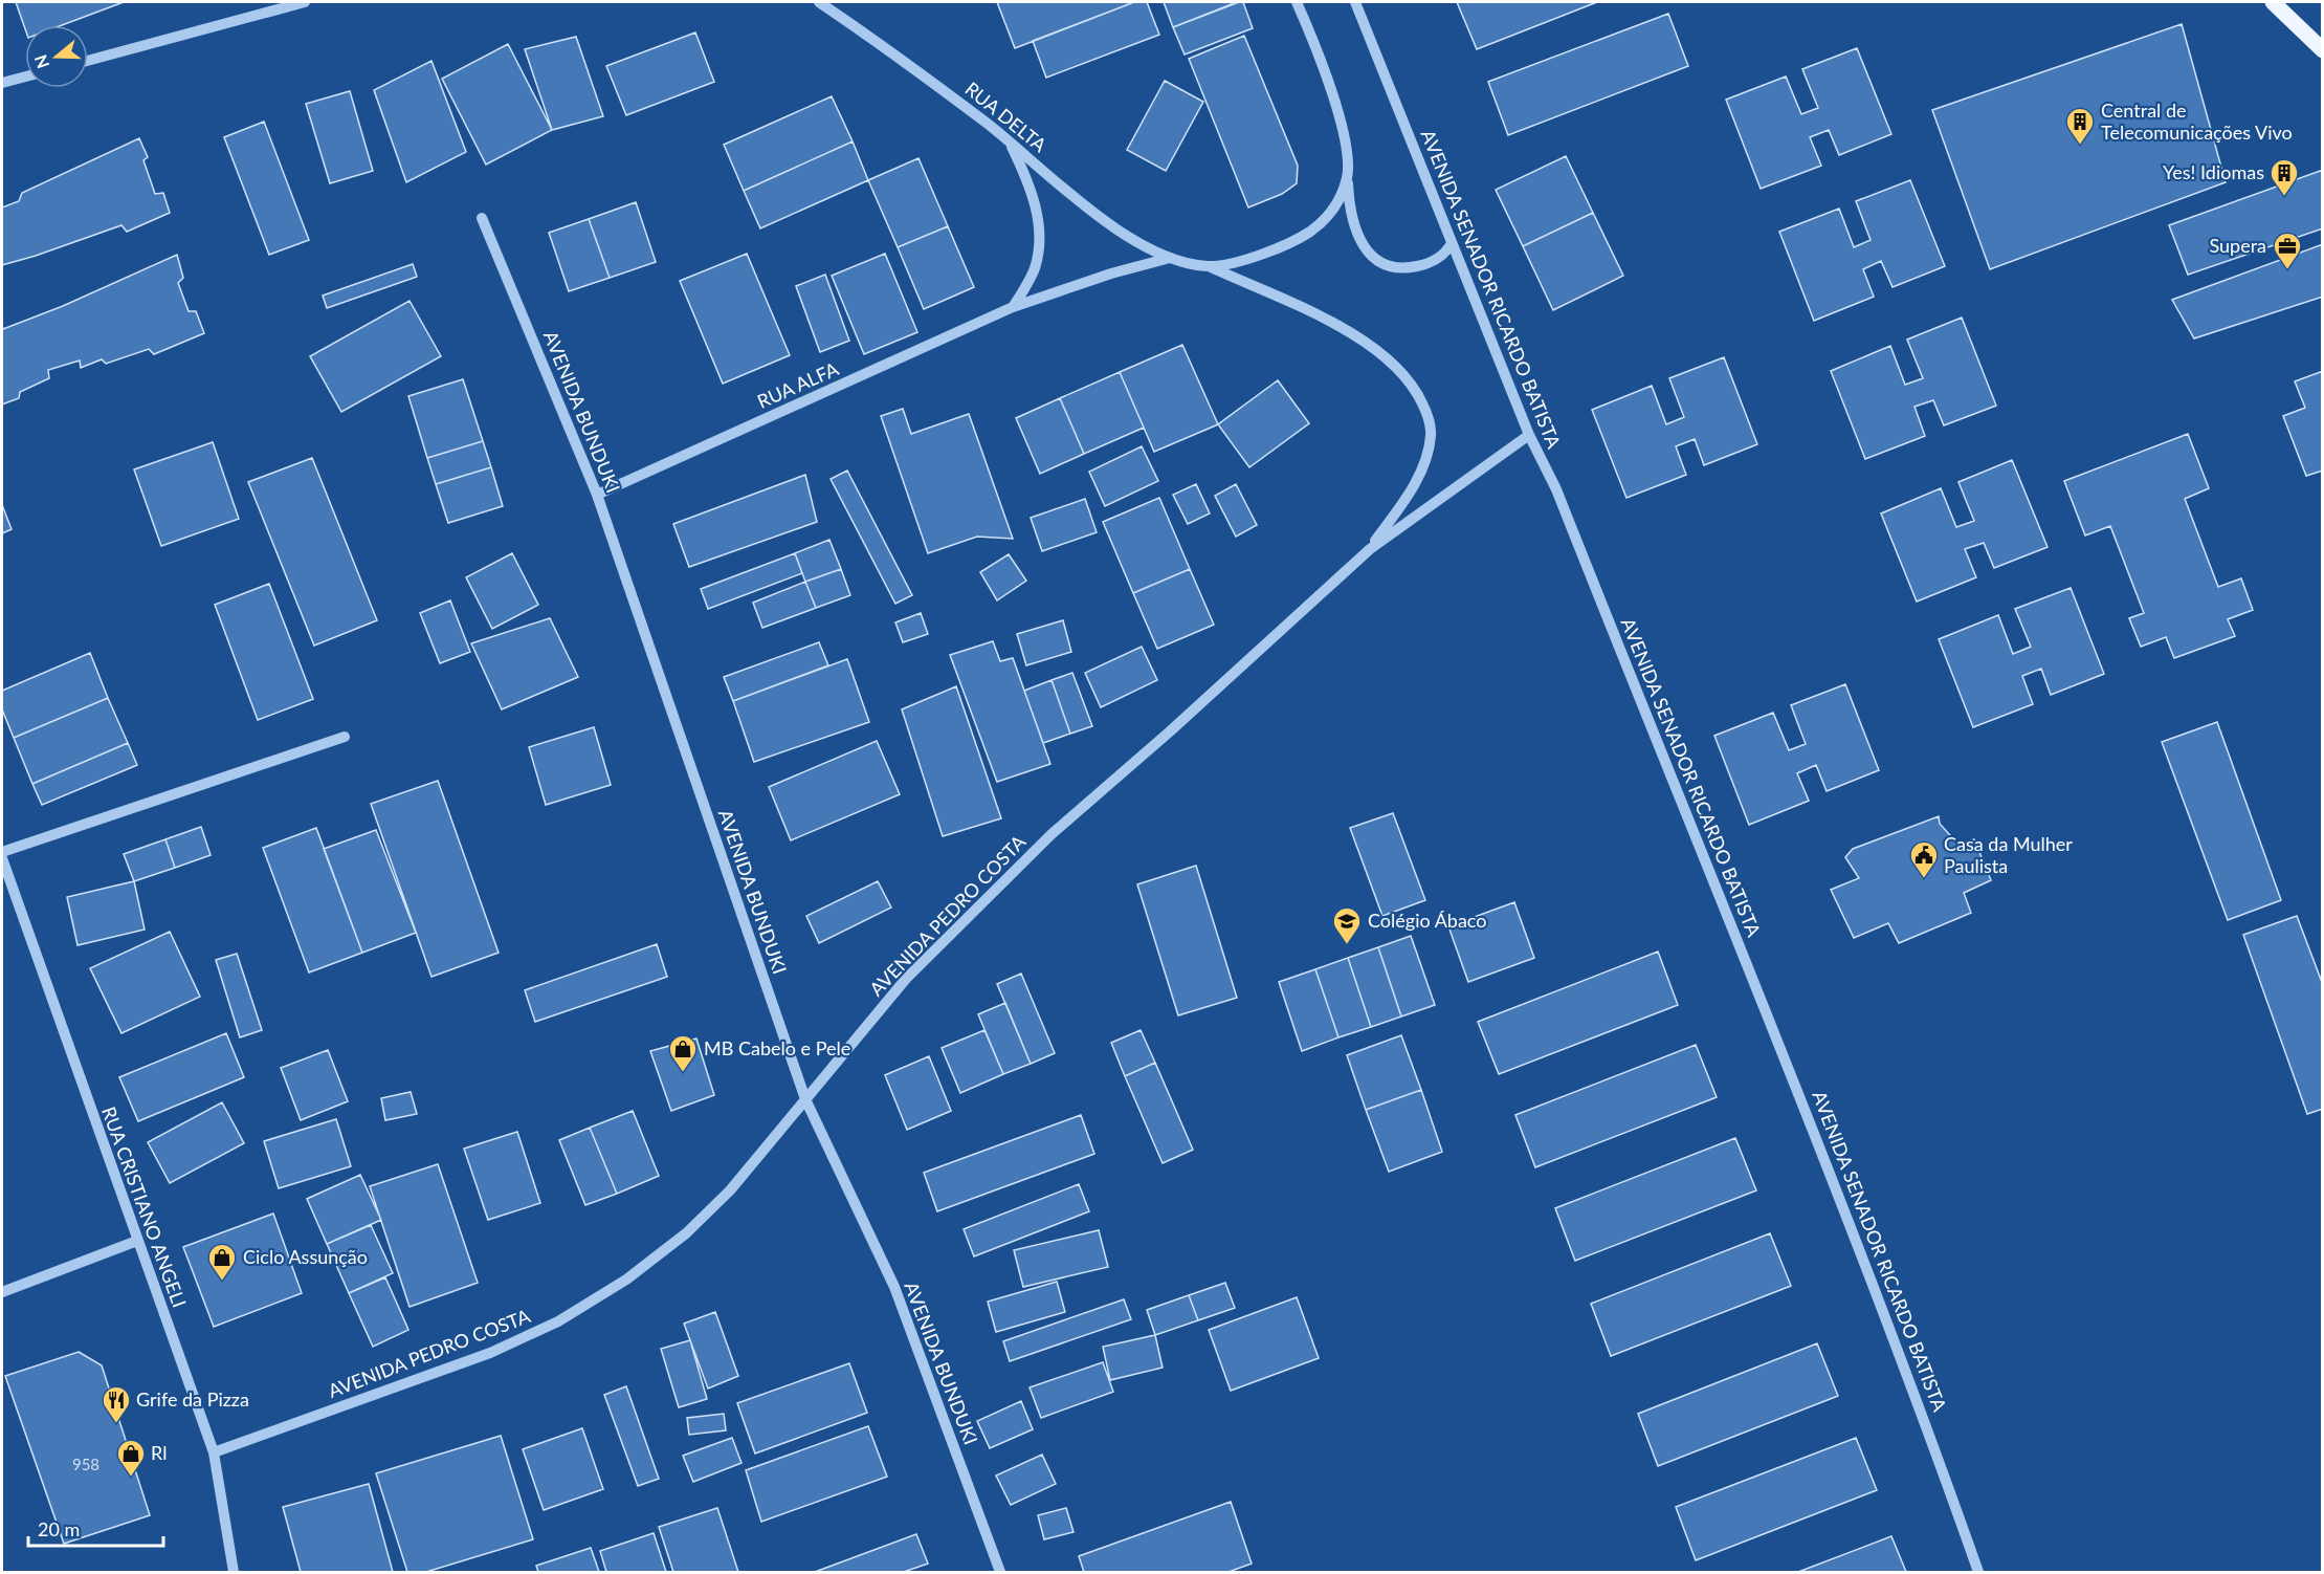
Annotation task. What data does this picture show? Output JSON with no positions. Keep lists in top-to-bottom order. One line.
{"streets":{"street":["RUA DELTA","AVENIDA SENADOR RICARDO BATISTA","RUA ALFA","AVENIDA BUNDUKI","AVENIDA PEDRO COSTA","RUA CRISTIANO ANGELI"]},"crossings":[["RUA DELTA","RUA ALFA"],["RUA ALFA","AVENIDA BUNDUKI"],["AVENIDA BUNDUKI","AVENIDA PEDRO COSTA"],["AVENIDA PEDRO COSTA","RUA CRISTIANO ANGELI"]],"places":{"building":["Central de Telecomunicações Vivo","Yes! Idiomas"],"office":["Supera"],"public building":["Casa da Mulher Paulista"],"school or university":["Colégio Ábaco"],"shop":["MB Cabelo e Pele","Ciclo Assunção","Rl"],"restaurant":["Grife da Pizza"]},"house_numbers":["958"],"scale_bar":"20 m","north":"left"}
